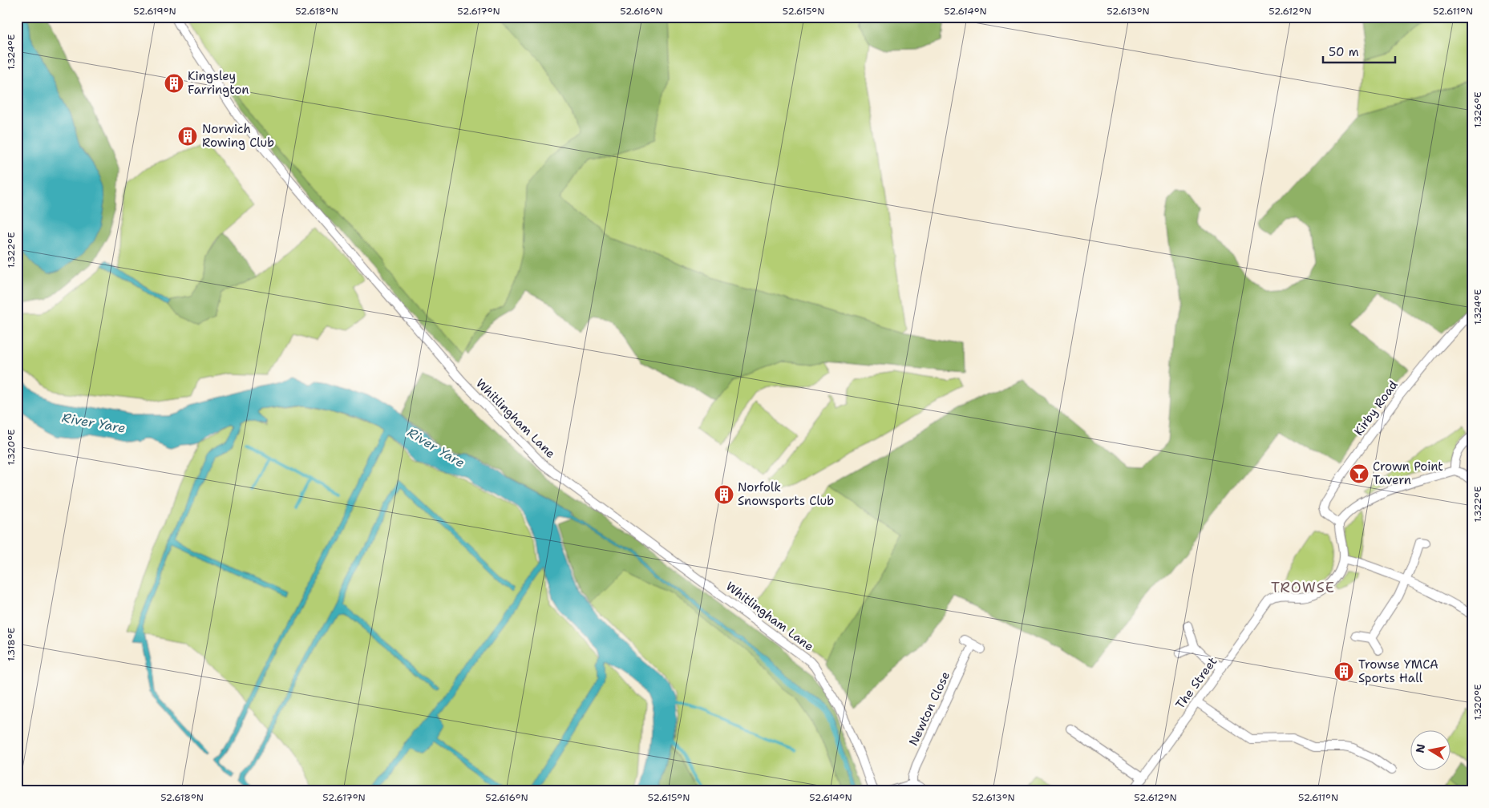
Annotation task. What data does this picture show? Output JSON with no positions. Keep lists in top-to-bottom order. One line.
{"streets":{"street":["Kirby Road","Whitlingham Lane","The Street","Newton Close"]},"districts":["TROWSE"],"water":["River Yare"],"places":{"building":["Kingsley Farrington","Norwich Rowing Club","Norfolk Snowsports Club","Trowse YMCA Sports Hall"],"bar":["Crown Point Tavern"]},"scale_bar":"50 m","north":"left","coordinates":["52.619°N","52.618°N","52.617°N","52.616°N","52.615°N","52.614°N","52.613°N","52.612°N","52.611°N","1.324°E","1.326°E","1.322°E","1.320°E","1.318°E"]}
